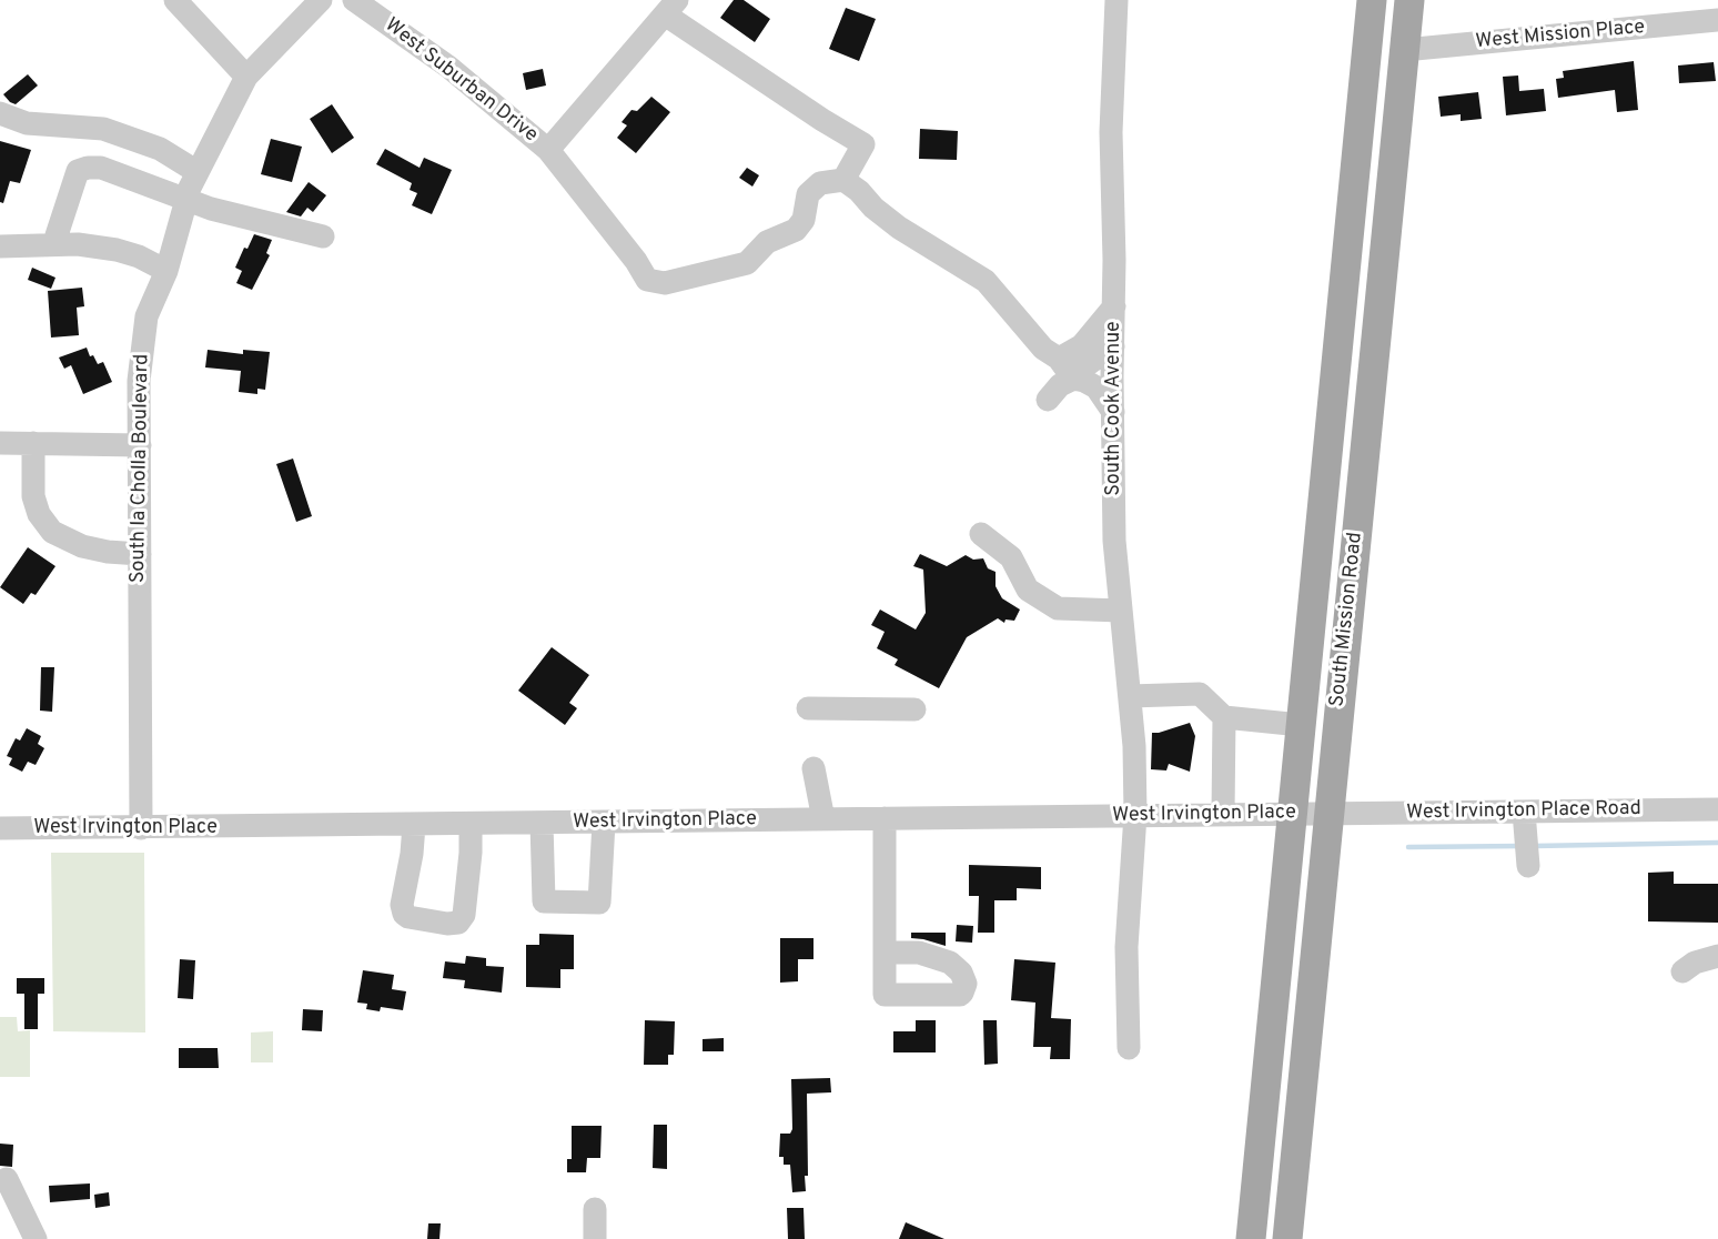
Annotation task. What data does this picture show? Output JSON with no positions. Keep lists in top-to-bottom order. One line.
{"streets":{"main road":["South Mission Road"],"street":["West Mission Place","West Suburban Drive","South Cook Avenue","South la Cholla Boulevard","West Irvington Place Road","West Irvington Place"]},"crossings":[["West Mission Place","South Mission Road"],["South Cook Avenue","West Irvington Place"],["South la Cholla Boulevard","West Irvington Place"],["South Mission Road","West Irvington Place Road"],["South Mission Road","West Irvington Place"],["West Irvington Place Road","West Irvington Place"]]}
